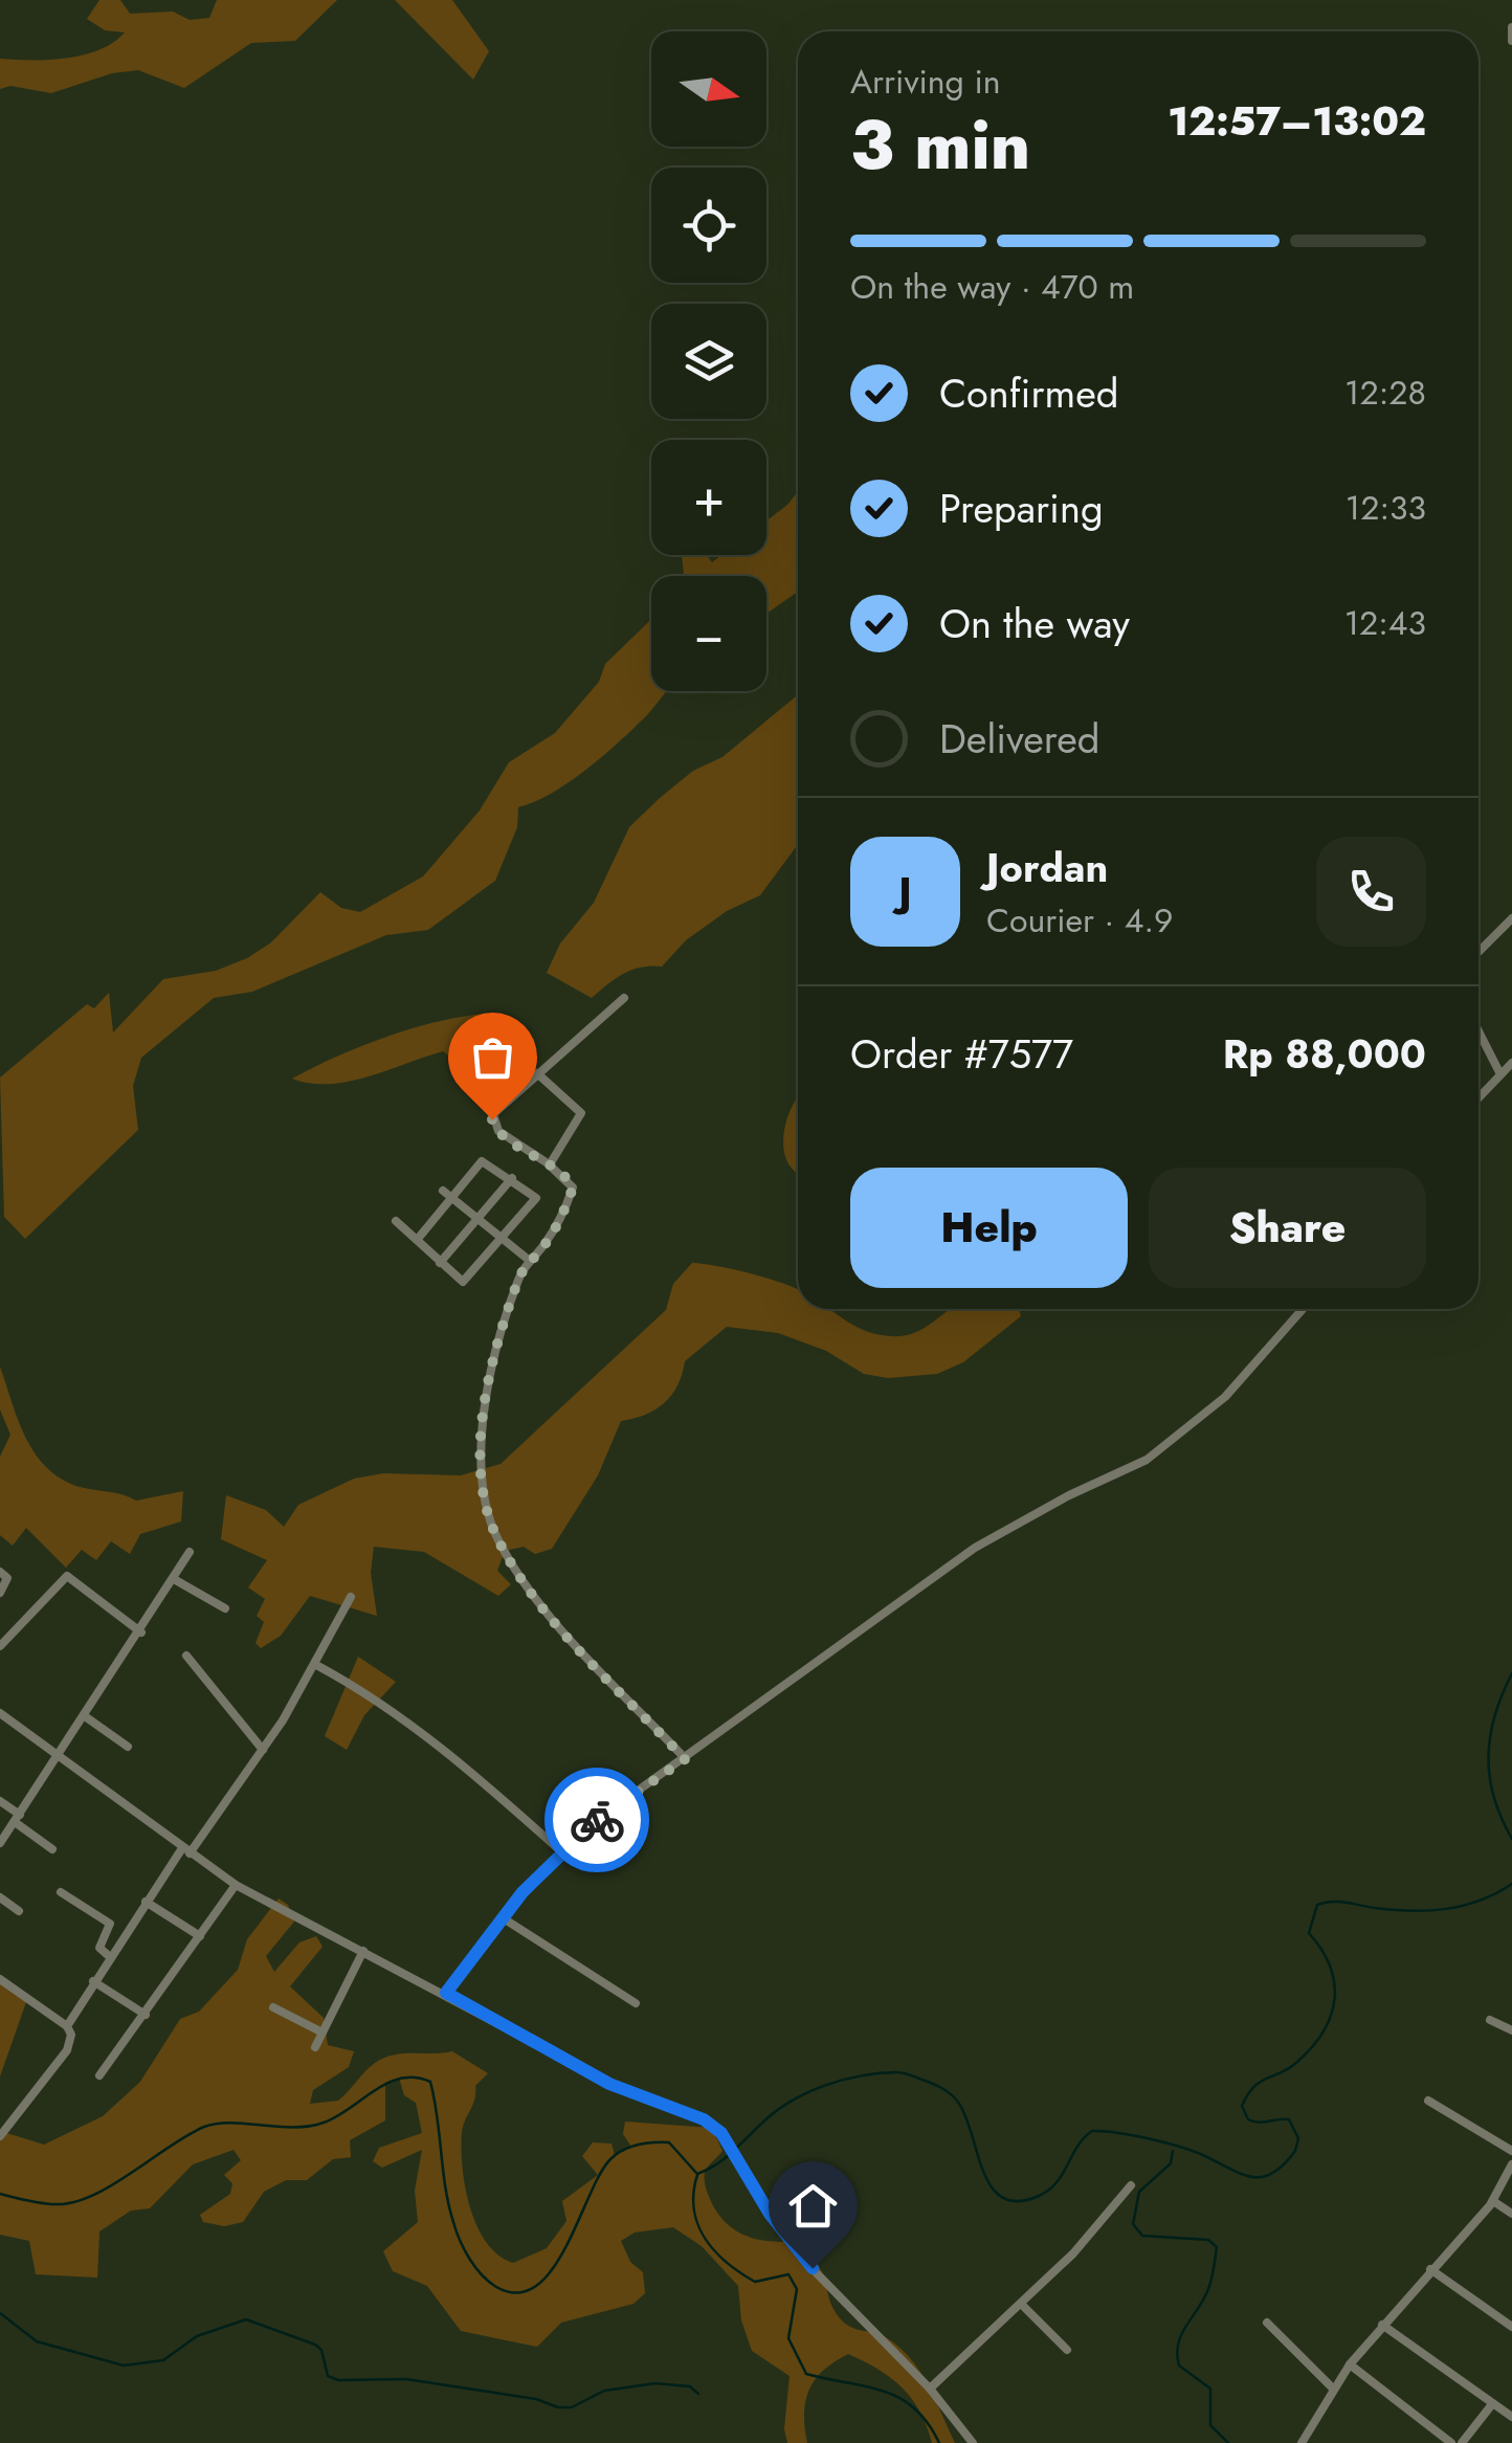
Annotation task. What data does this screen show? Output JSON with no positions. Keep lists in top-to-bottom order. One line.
{"north":"right","page":{"map_buttons":["+","−"],"heading":["3 min","Arriving in","12:57–13:02"],"panel":["Jordan","Courier · 4.9","Order #7577","Rp 88,000"],"bar":"On the way · 470 m","list":[["Confirmed","12:28"],["Preparing","12:33"],["On the way","12:43"],"Delivered"],"round":"J","buttons":["Help","Share"]}}
